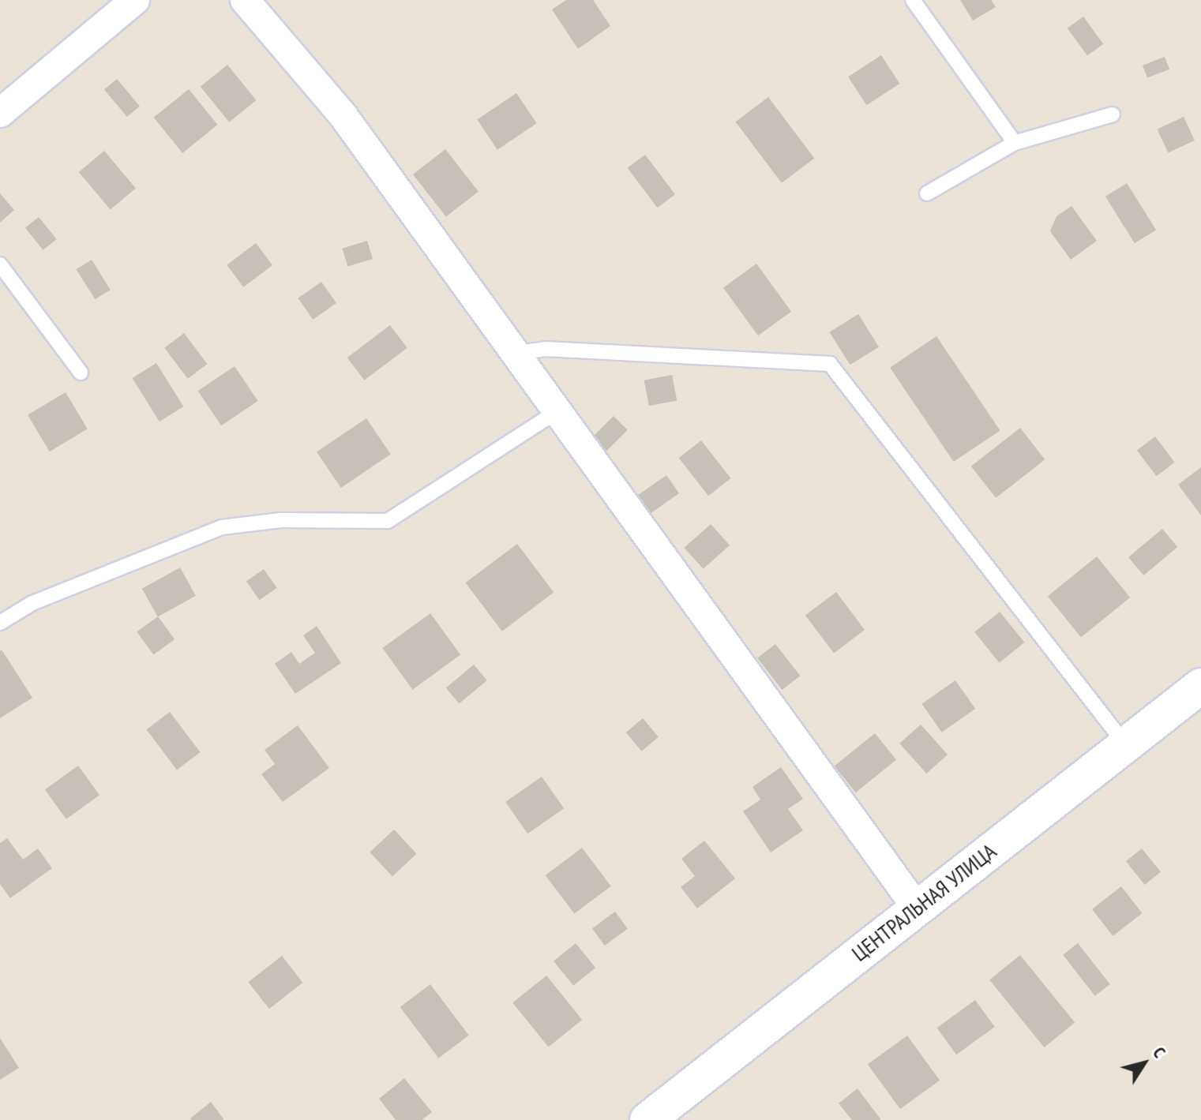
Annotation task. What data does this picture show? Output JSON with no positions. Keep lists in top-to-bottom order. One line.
{"streets":{"main road":["ЦЕНТРАЛЬНАЯ УЛИЦА"]},"north":"top right"}
